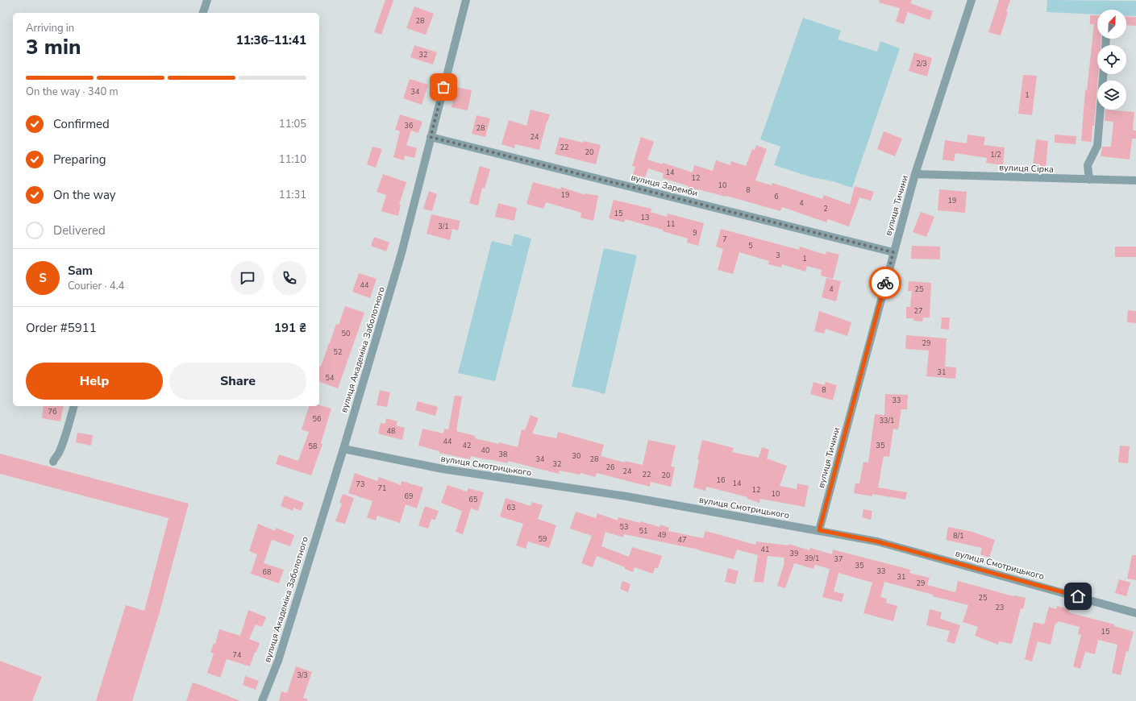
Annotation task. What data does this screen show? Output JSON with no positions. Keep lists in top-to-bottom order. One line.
{"streets":{"street":["вулиця Сірка","вулиця Заремби","вулиця Тичини","вулиця Академіка Заболотного","вулиця Смотрицького"]},"crossings":[["вулиця Сірка","вулиця Тичини"],["вулиця Заремби","вулиця Тичини"],["вулиця Заремби","вулиця Академіка Заболотного"],["вулиця Тичини","вулиця Смотрицького"],["вулиця Академіка Заболотного","вулиця Смотрицького"]],"house_numbers":["28","32","2/3","34","1","36","28","24","22","20","1/2","14","12","10","8","19","6","19","4","2","15","13","11","3/1","9","7","5","3","1","44","4","25","27","50","29","52","31","54","8","33","76","56","33/1","48","44","42","35","58","40","38","30","34","28","32","26","24","22","20","16","14","73","71","12","10","69","65","63","53","51","49","8/1","59","47","41","39","39/1","37","35","33","68","31","29","25","23","15","74","3/3"],"north":"top right","page":{"heading":["3 min","Arriving in","11:36–11:41"],"panel":["Sam","Courier · 4.4","Order #5911","191 ₴"],"bar":"On the way · 340 m","list":[["Confirmed","11:05"],["Preparing","11:10"],["On the way","11:31"],"Delivered"],"round":"S","buttons":["Help","Share"]}}
